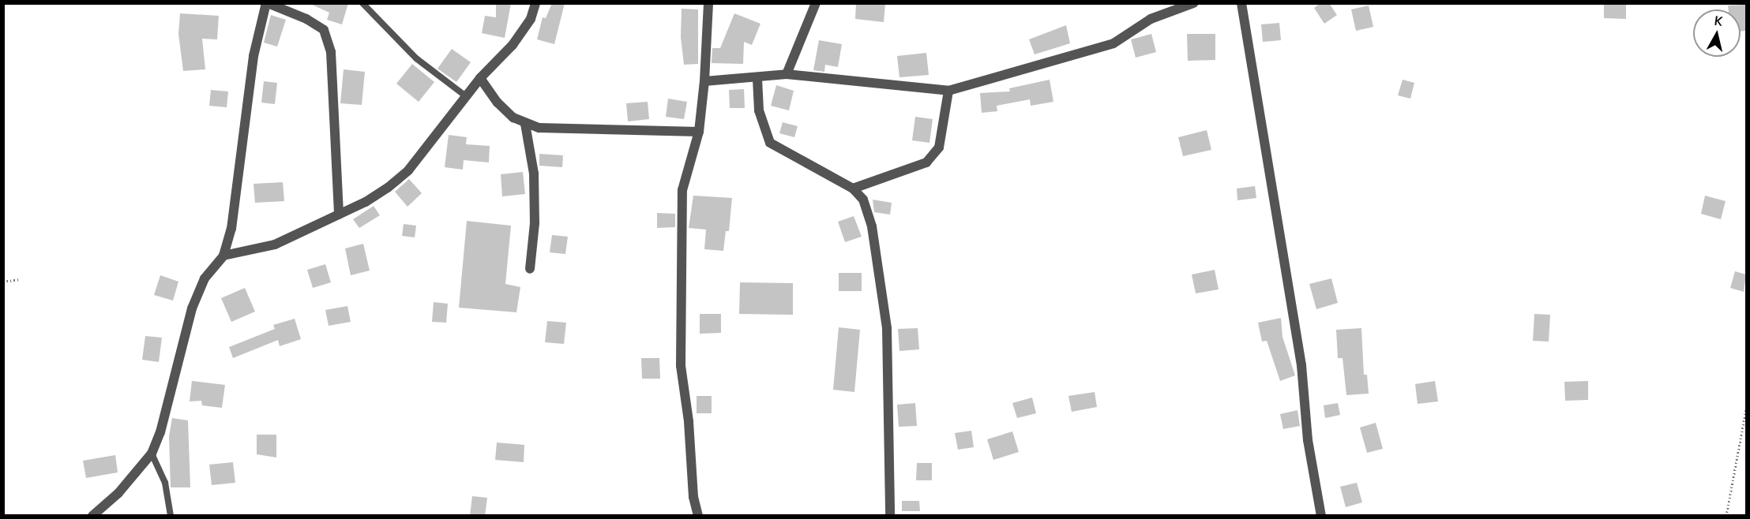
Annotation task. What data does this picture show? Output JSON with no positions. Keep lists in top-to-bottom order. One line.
{"north":"top"}
